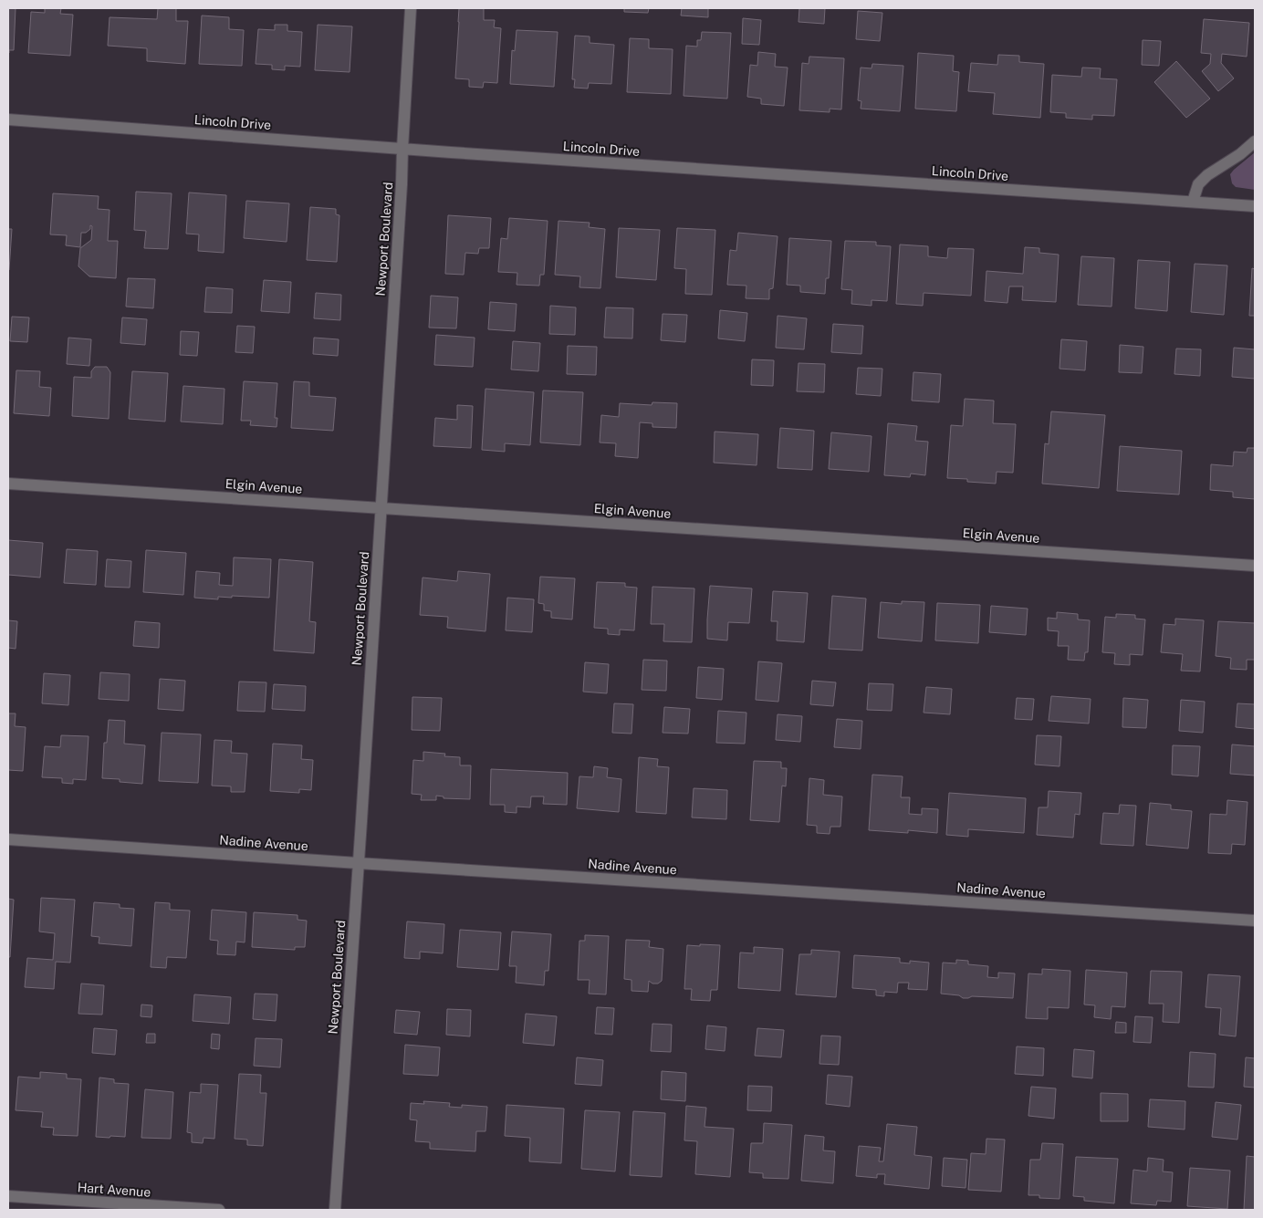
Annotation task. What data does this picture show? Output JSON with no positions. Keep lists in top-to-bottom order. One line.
{"streets":{"street":["Lincoln Drive","Newport Boulevard","Elgin Avenue","Nadine Avenue","Hart Avenue"]},"crossings":[["Lincoln Drive","Newport Boulevard"],["Newport Boulevard","Elgin Avenue"],["Newport Boulevard","Nadine Avenue"]]}
